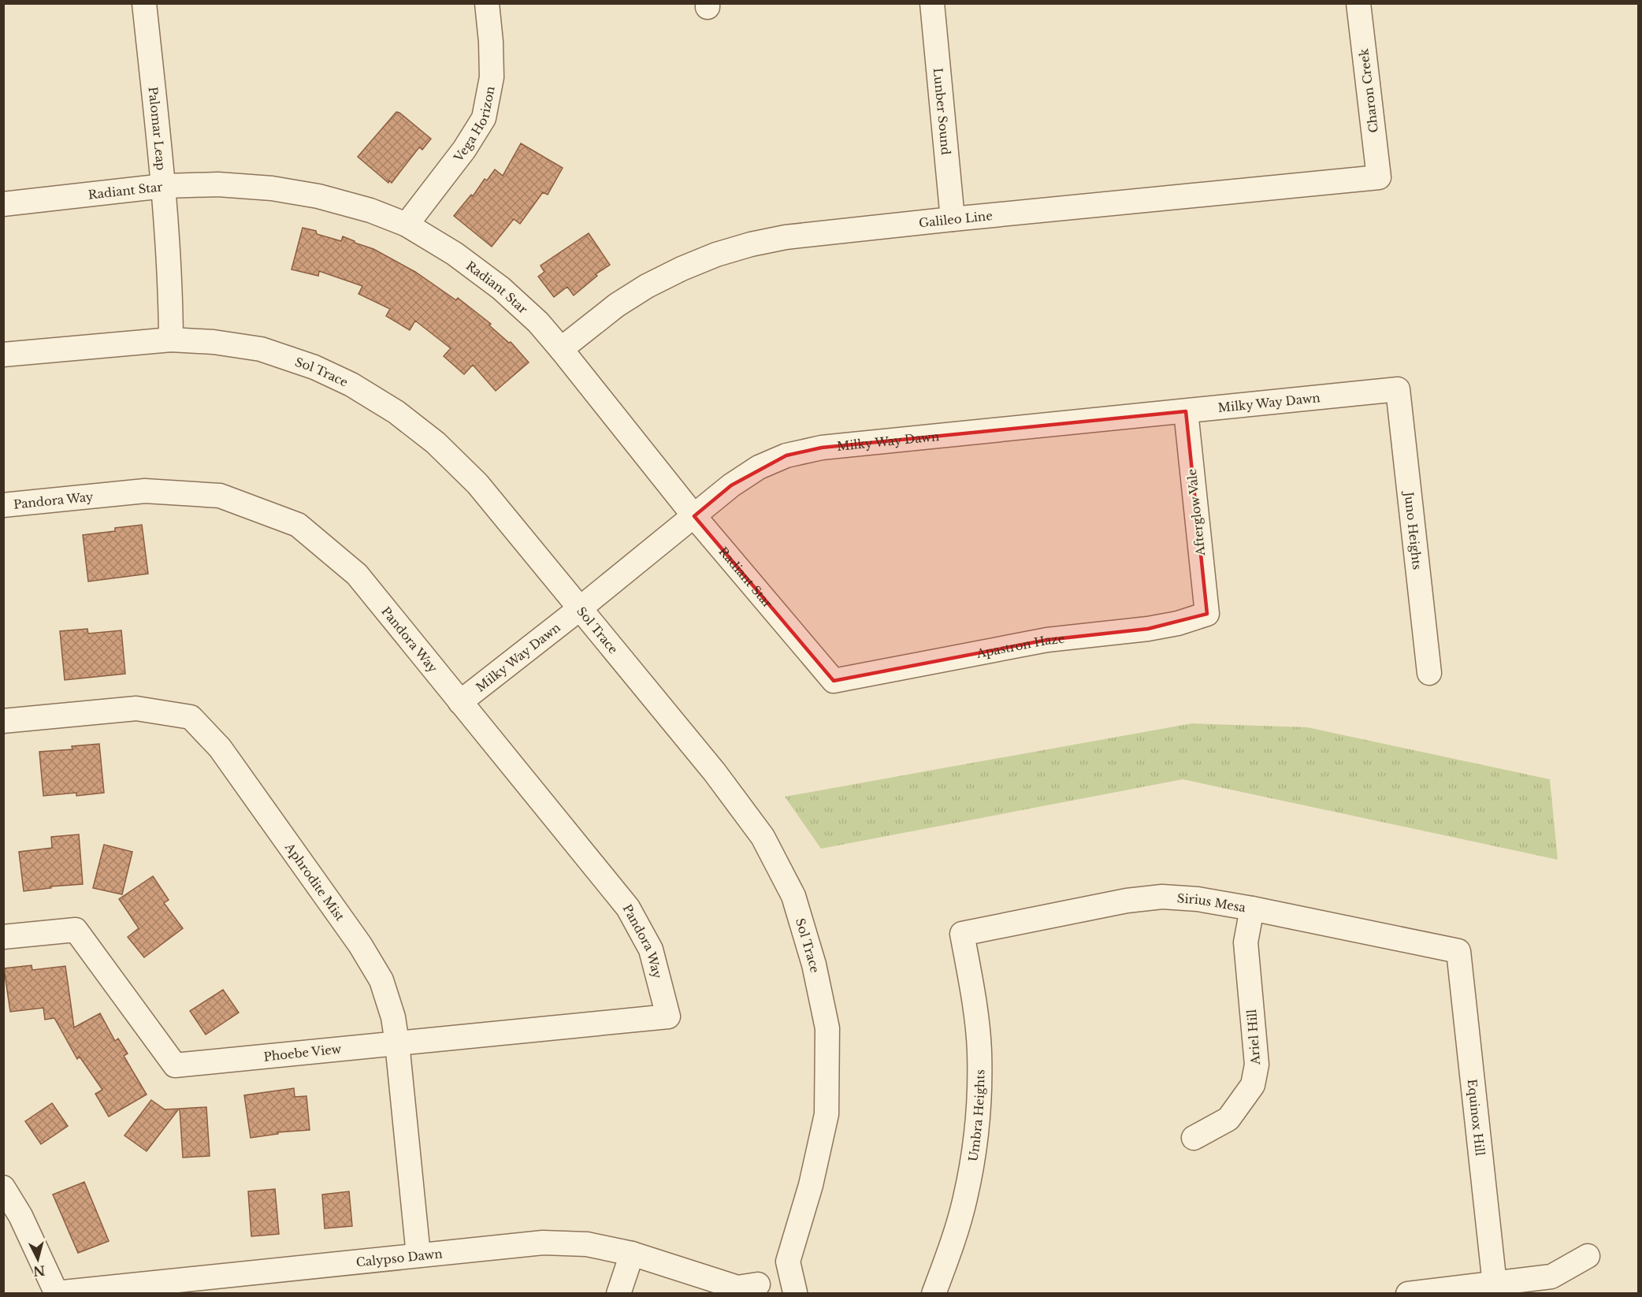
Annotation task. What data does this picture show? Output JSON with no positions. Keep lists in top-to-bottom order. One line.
{"streets":{"street":["Charon Creek","Lunber Sound","Vega Horizon","Palomar Leap","Radiant Star","Galileo Line","Sol Trace","Milky Way Dawn","Pandora Way","Afterglow Vale","Juno Heights","Apastron Haze","Aphrodite Mist","Sirius Mesa","Ariel Hill","Phoebe View","Umbra Heights","Equinox Hill","Calypso Dawn"]},"crossings":[["Charon Creek","Galileo Line"],["Lunber Sound","Galileo Line"],["Vega Horizon","Radiant Star"],["Palomar Leap","Radiant Star"],["Palomar Leap","Sol Trace"],["Radiant Star","Galileo Line"],["Radiant Star","Milky Way Dawn"],["Radiant Star","Apastron Haze"],["Sol Trace","Milky Way Dawn"],["Sol Trace","Calypso Dawn"],["Milky Way Dawn","Pandora Way"],["Milky Way Dawn","Afterglow Vale"],["Milky Way Dawn","Juno Heights"],["Pandora Way","Phoebe View"],["Afterglow Vale","Apastron Haze"],["Aphrodite Mist","Phoebe View"],["Aphrodite Mist","Calypso Dawn"],["Sirius Mesa","Ariel Hill"],["Sirius Mesa","Umbra Heights"],["Sirius Mesa","Equinox Hill"]],"north":"bottom"}
